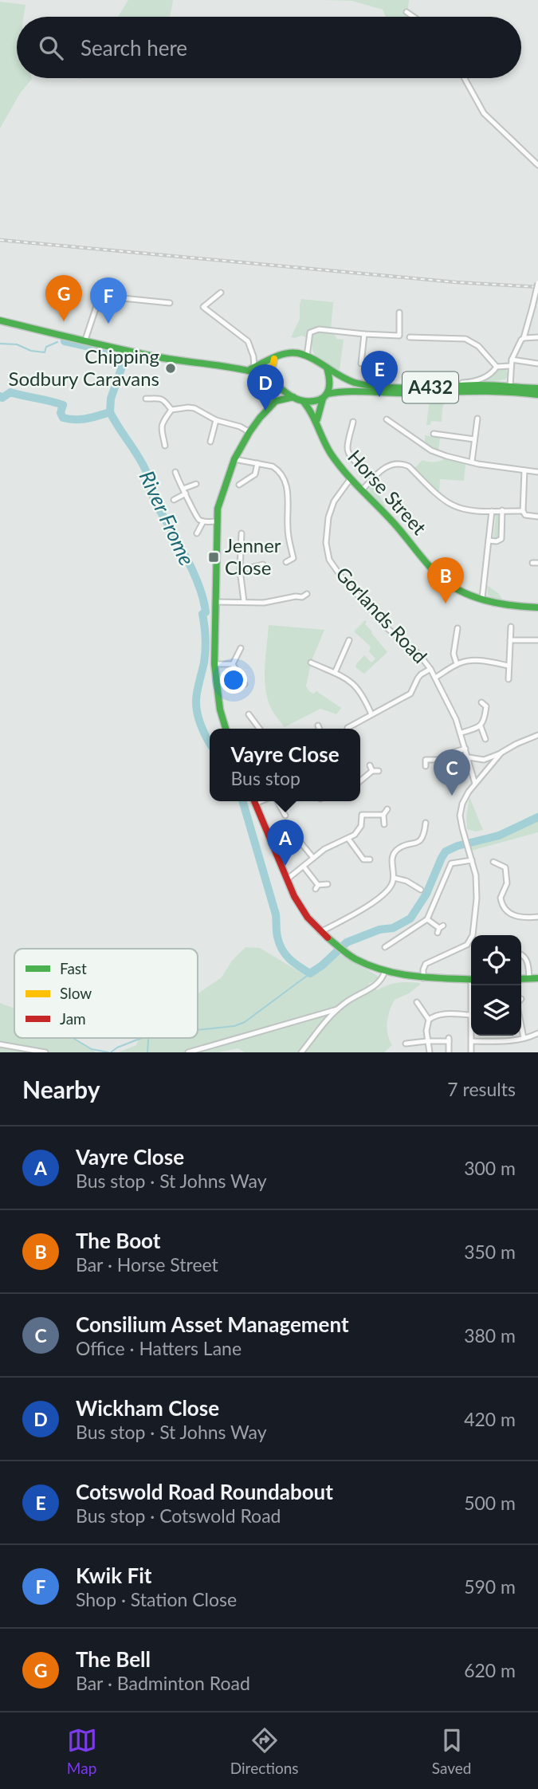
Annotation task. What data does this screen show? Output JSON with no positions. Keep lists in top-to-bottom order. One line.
{"streets":{"main road":["A432","Horse Street"],"street":["Gorlands Road"]},"crossings":[["A432","Horse Street"],["Horse Street","Gorlands Road"]],"water":["River Frome"],"places":{"other":["Chipping Sodbury Caravans"],"transit":["Jenner Close"]},"legend":["Fast","Slow","Jam"],"page":{"search":"Search here","pins":["G","F","E","D","B","C","A"],"popup":["Vayre Close","Bus stop"],"heading":["Nearby","7 results"],"list":[{"mark":"A","name":"Vayre Close","note":"Bus stop · St Johns Way","value":"300 m"},{"mark":"B","name":"The Boot","note":"Bar · Horse Street","value":"350 m"},{"mark":"C","name":"Consilium Asset Management","note":"Office · Hatters Lane","value":"380 m"},{"mark":"D","name":"Wickham Close","note":"Bus stop · St Johns Way","value":"420 m"},{"mark":"E","name":"Cotswold Road Roundabout","note":"Bus stop · Cotswold Road","value":"500 m"},{"mark":"F","name":"Kwik Fit","note":"Shop · Station Close","value":"590 m"},{"mark":"G","name":"The Bell","note":"Bar · Badminton Road","value":"620 m"}],"nav":["Map","Directions","Saved"]}}
